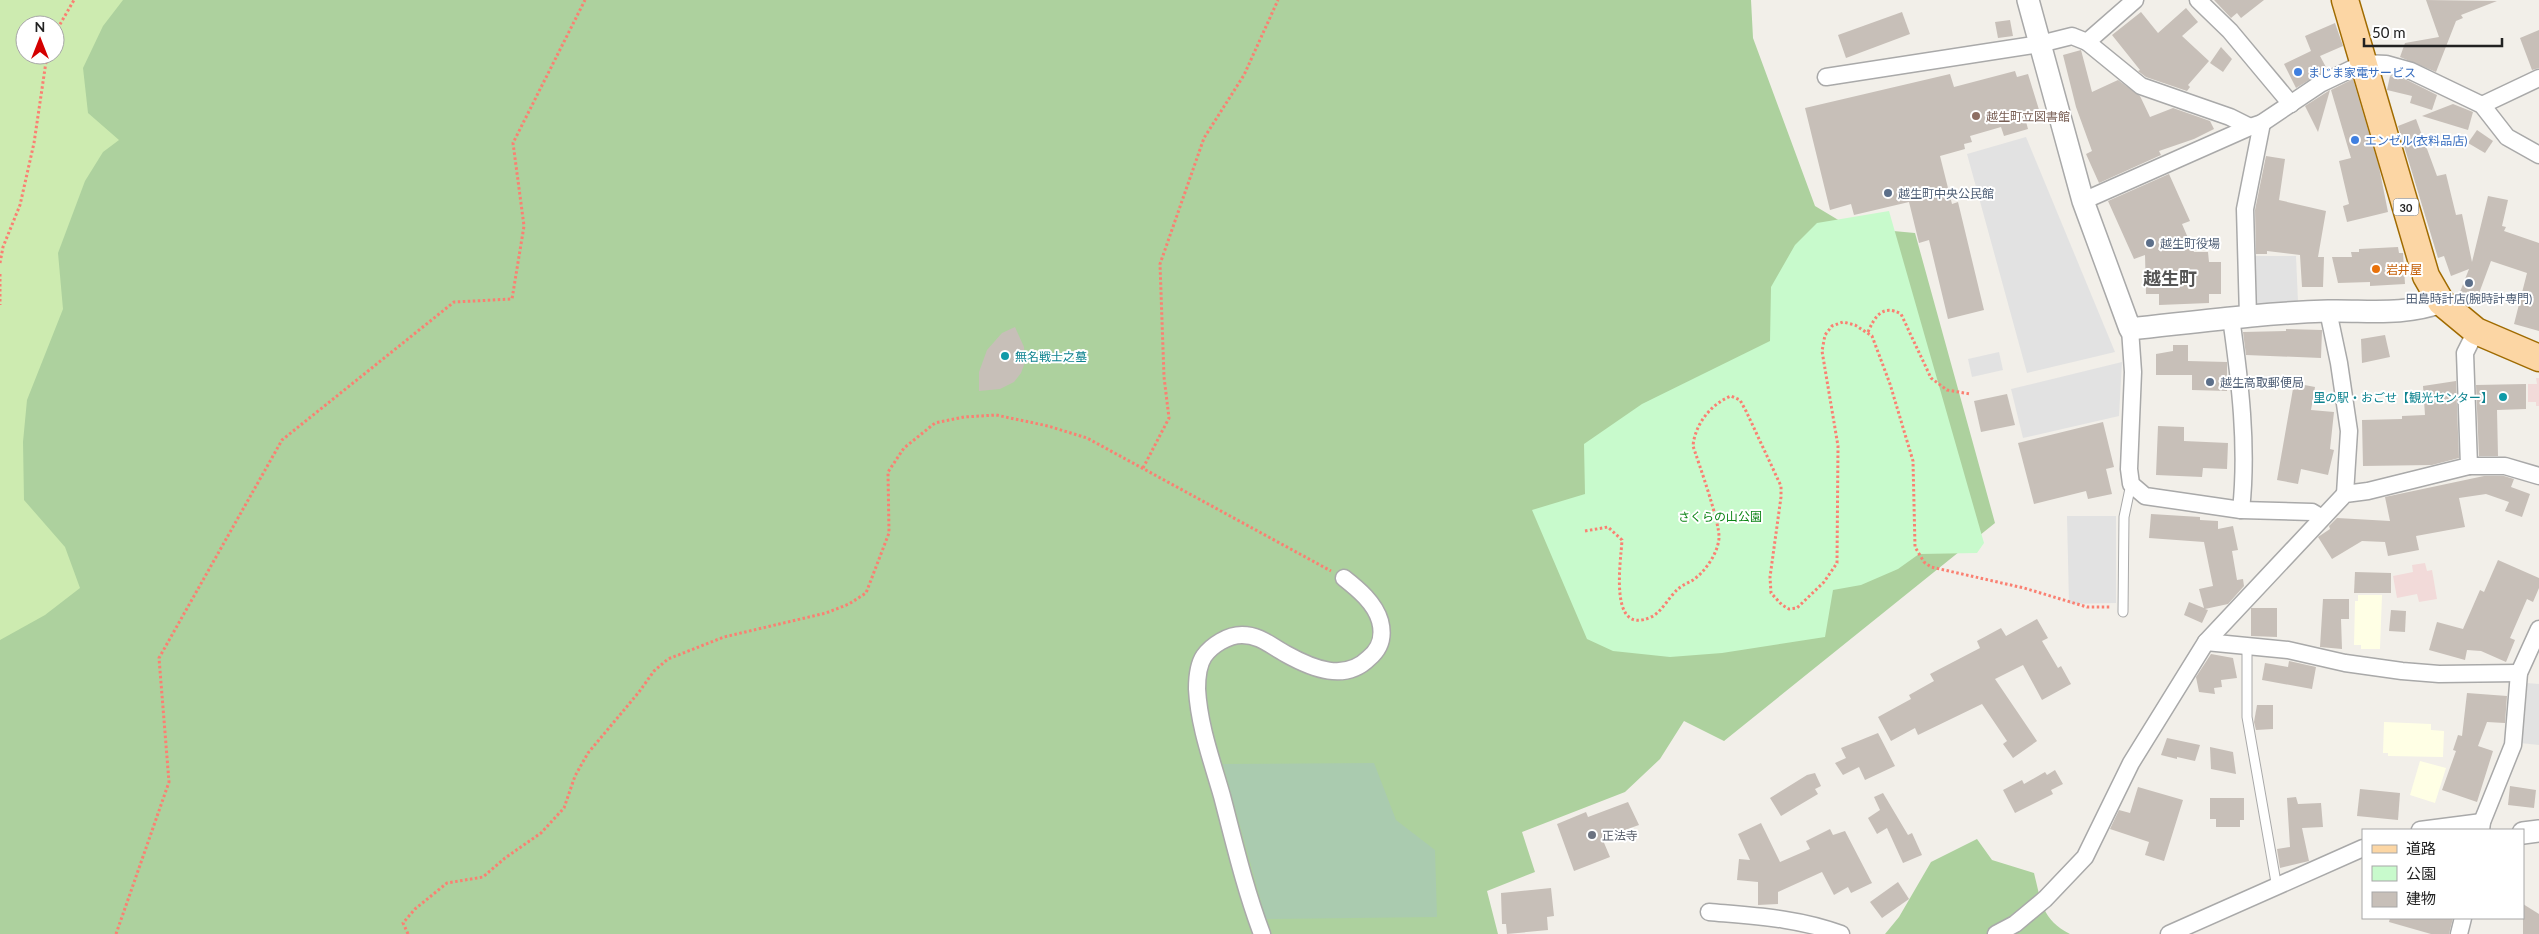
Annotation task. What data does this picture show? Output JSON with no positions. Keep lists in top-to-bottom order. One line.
{"streets":{"main road":["30"]},"districts":["越生町"],"parks":["さくらの山公園"],"places":["まじま家電サービス","越生町立図書館","エンゼル(衣料品店)","越生町中央公民館","越生町役場","岩井屋","田島時計店(腕時計専門)","無名戦士之墓","越生高取郵便局","里の駅・おごせ【観光センター】","正法寺"],"legend":["道路","公園","建物"],"scale_bar":"50 m","north":"top"}
